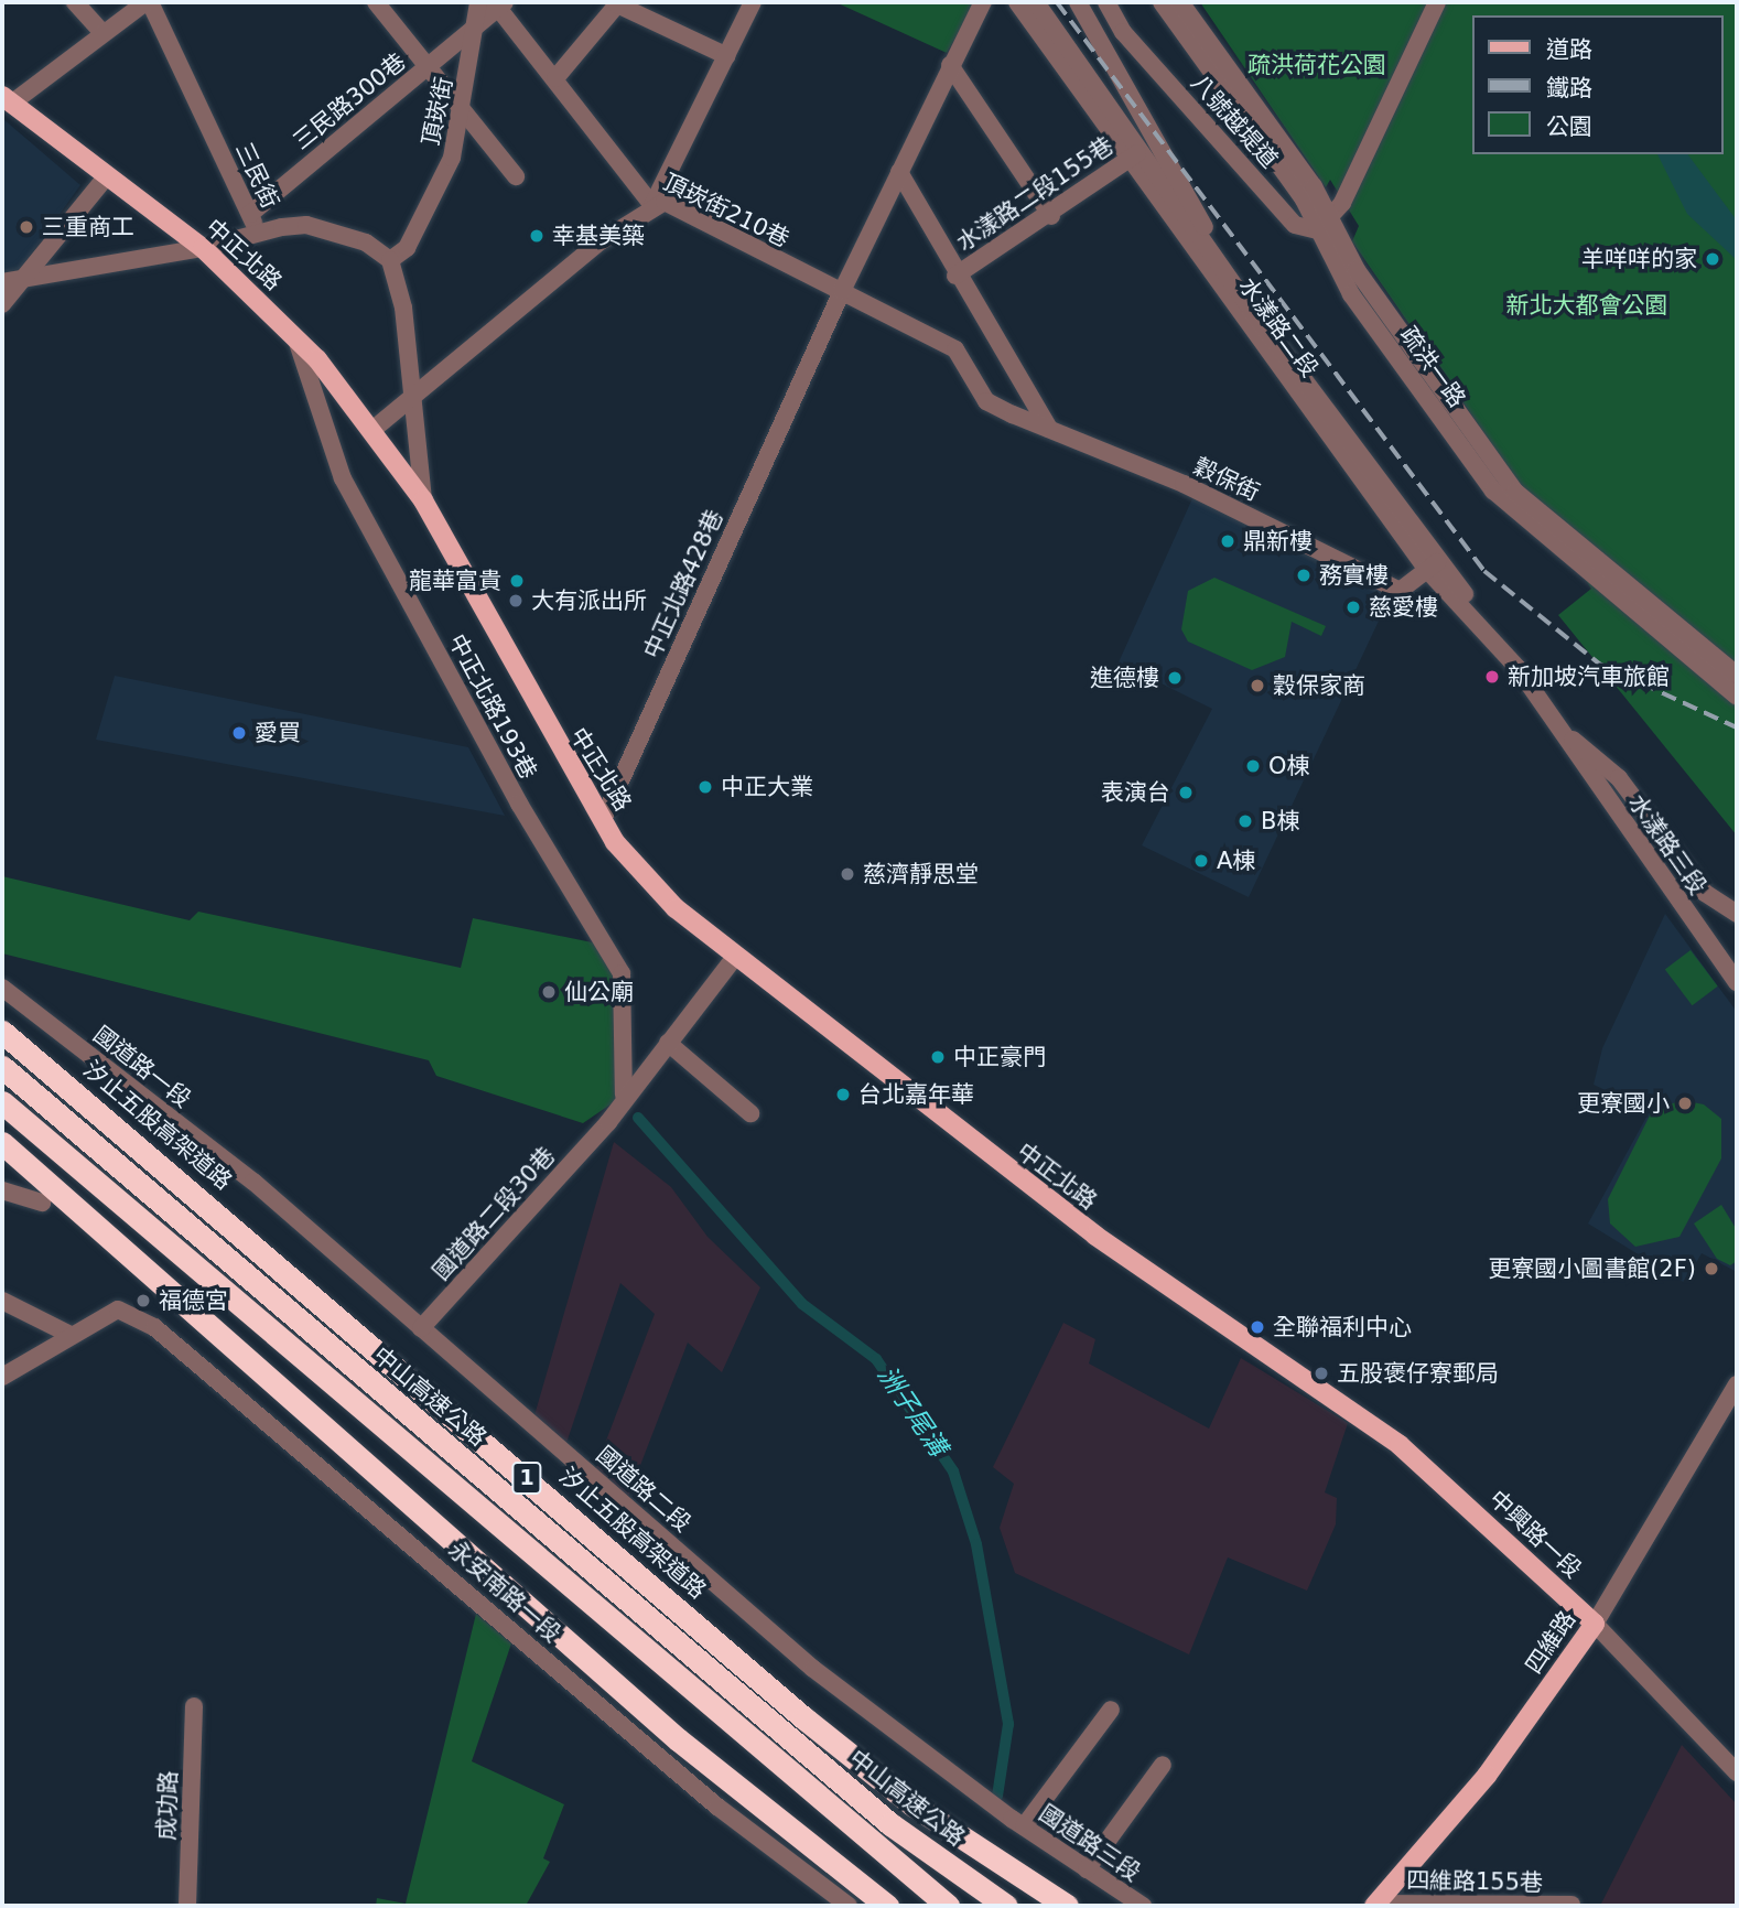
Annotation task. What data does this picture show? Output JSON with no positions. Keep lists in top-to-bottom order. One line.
{"streets":{"highway":["汐止五股高架道路","中山高速公路","1"],"main road":["中正北路","中興路一段","四維路"],"street":["三民路300巷","頂崁街","八號越堤道","三民街","水漾路二段155巷","頂崁街210巷","水漾路二段","疏洪一路","穀保街","中正北路428巷","中正北路193巷","水漾路三段","國道路一段","國道路二段30巷","國道路二段","永安南路一段","成功路","國道路三段","四維路155巷"]},"crossings":[["三民路300巷","頂崁街"],["三民路300巷","三民街"],["三民路300巷","頂崁街210巷"],["頂崁街","三民街"],["八號越堤道","疏洪一路"],["水漾路二段155巷","水漾路二段"],["頂崁街210巷","穀保街"],["頂崁街210巷","中正北路428巷"],["中正北路","中正北路428巷"],["中正北路","中正北路193巷"],["中正北路","國道路二段30巷"],["中正北路","中興路一段"],["水漾路二段","穀保街"],["水漾路二段","水漾路三段"],["中正北路193巷","國道路二段30巷"],["國道路一段","國道路二段"],["國道路二段30巷","國道路二段"],["國道路二段","國道路三段"],["中興路一段","四維路"],["四維路","四維路155巷"]],"water":["洲子尾溝"],"parks":["疏洪荷花公園","新北大都會公園"],"places":["三重商工","幸基美築","羊咩咩的家","鼎新樓","務實樓","龍華富貴","大有派出所","慈愛樓","新加坡汽車旅館","進德樓","穀保家商","愛買","O棟","中正大業","表演台","B棟","A棟","慈濟靜思堂","仙公廟","中正豪門","台北嘉年華","更寮國小","更寮國小圖書館(2F)","福德宮","全聯福利中心","五股褒仔寮郵局"],"legend":["道路","鐵路","公園"]}
